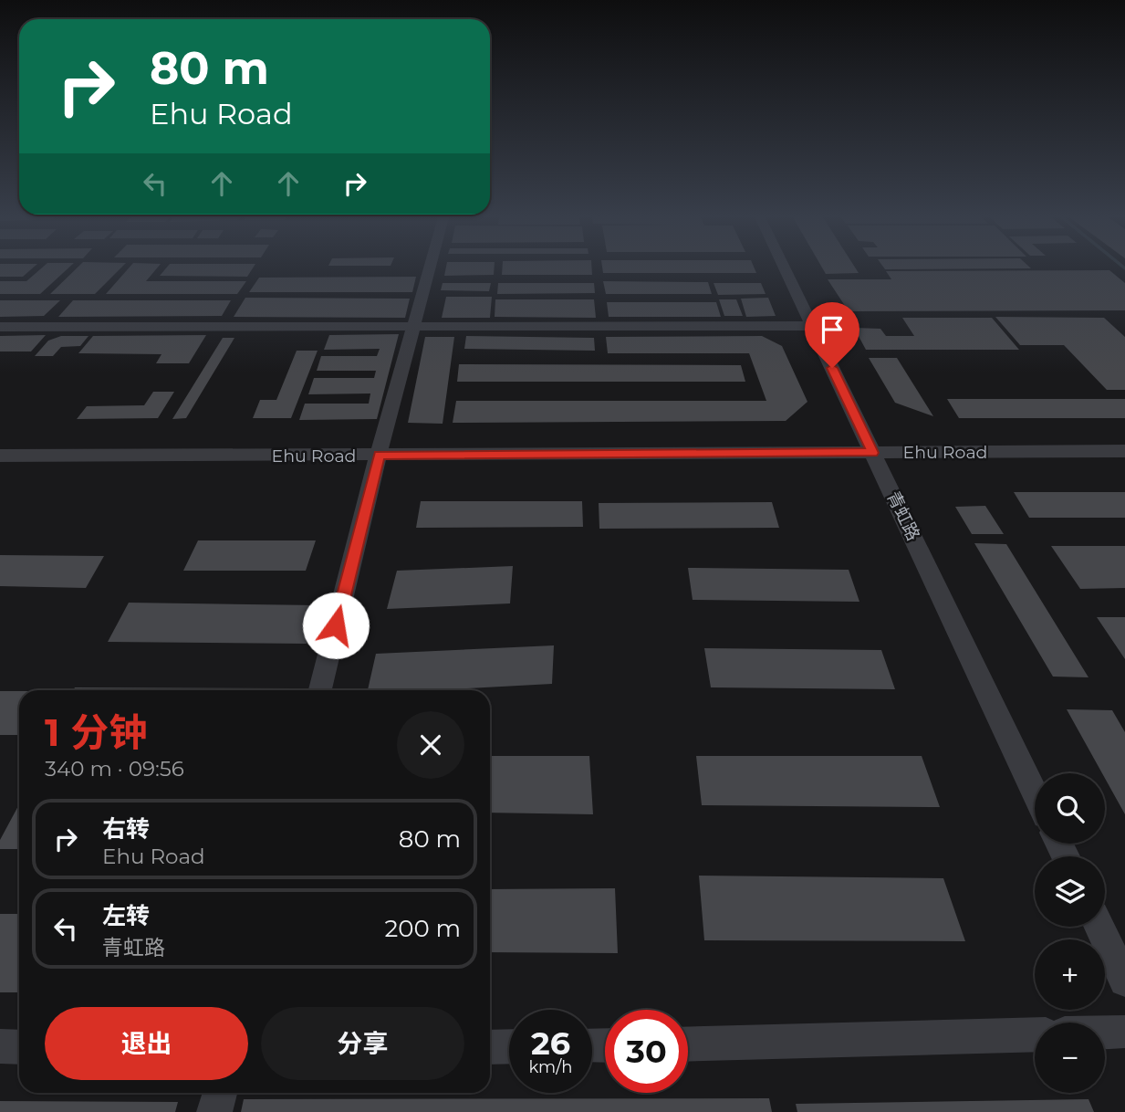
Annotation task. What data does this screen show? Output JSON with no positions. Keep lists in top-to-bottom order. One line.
{"streets":{"street":["Ehu Road","青虹路"]},"crossings":[["Ehu Road","青虹路"]],"page":{"turn":["80 m","Ehu Road"],"heading":["1 分钟","340 m · 09:56"],"map_buttons":["+","−"],"list":[{"name":"右转","note":"Ehu Road","value":"80 m"},{"name":"左转","note":"青虹路","value":"200 m"}],"buttons":["退出","分享"],"speed":"26 km/h","limit":"30"}}
